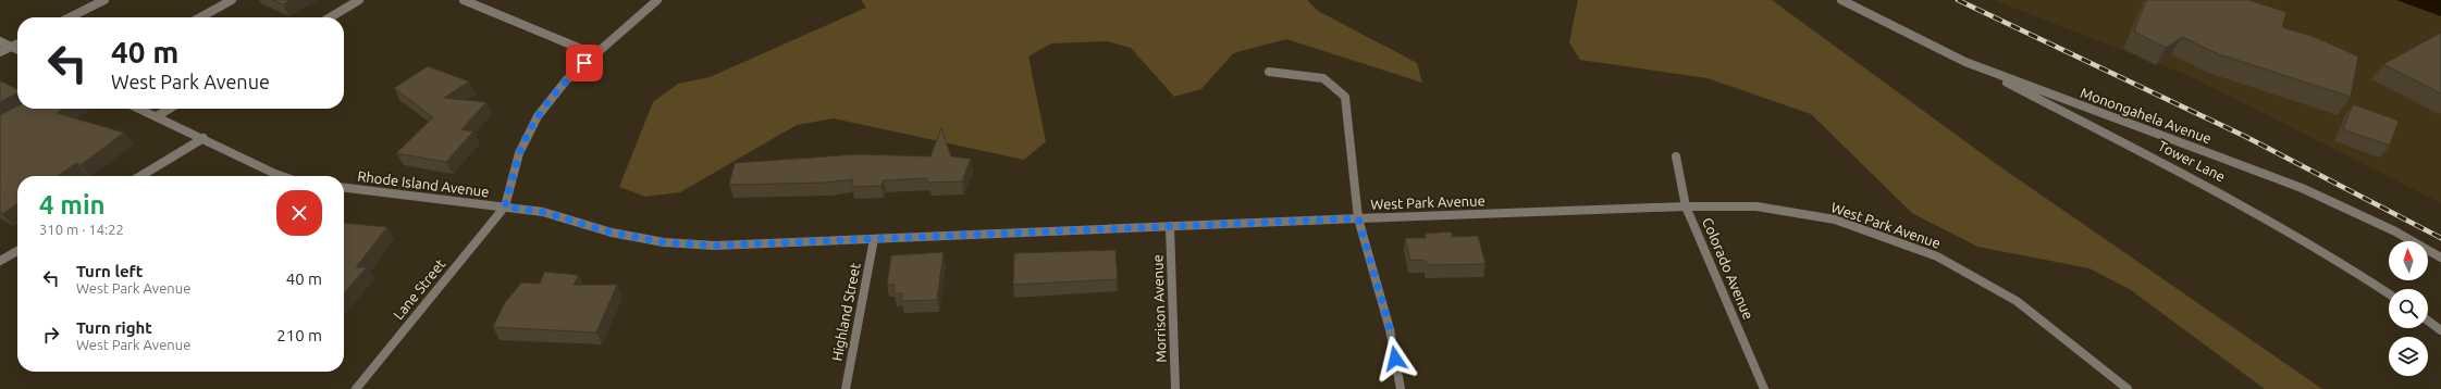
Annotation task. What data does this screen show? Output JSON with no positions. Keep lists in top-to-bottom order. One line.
{"streets":{"street":["Monongahela Avenue","Tower Lane","Rhode Island Avenue","West Park Avenue","Colorado Avenue","Lane Street","Morrison Avenue","Highland Street"]},"crossings":[["Monongahela Avenue","Tower Lane"],["Rhode Island Avenue","West Park Avenue"],["Rhode Island Avenue","Lane Street"],["West Park Avenue","Colorado Avenue"],["West Park Avenue","Lane Street"],["West Park Avenue","Morrison Avenue"],["West Park Avenue","Highland Street"]],"north":"top","page":{"turn":["40 m","West Park Avenue"],"heading":["4 min","310 m · 14:22"],"list":[{"name":"Turn left","note":"West Park Avenue","value":"40 m"},{"name":"Turn right","note":"West Park Avenue","value":"210 m"}]}}
